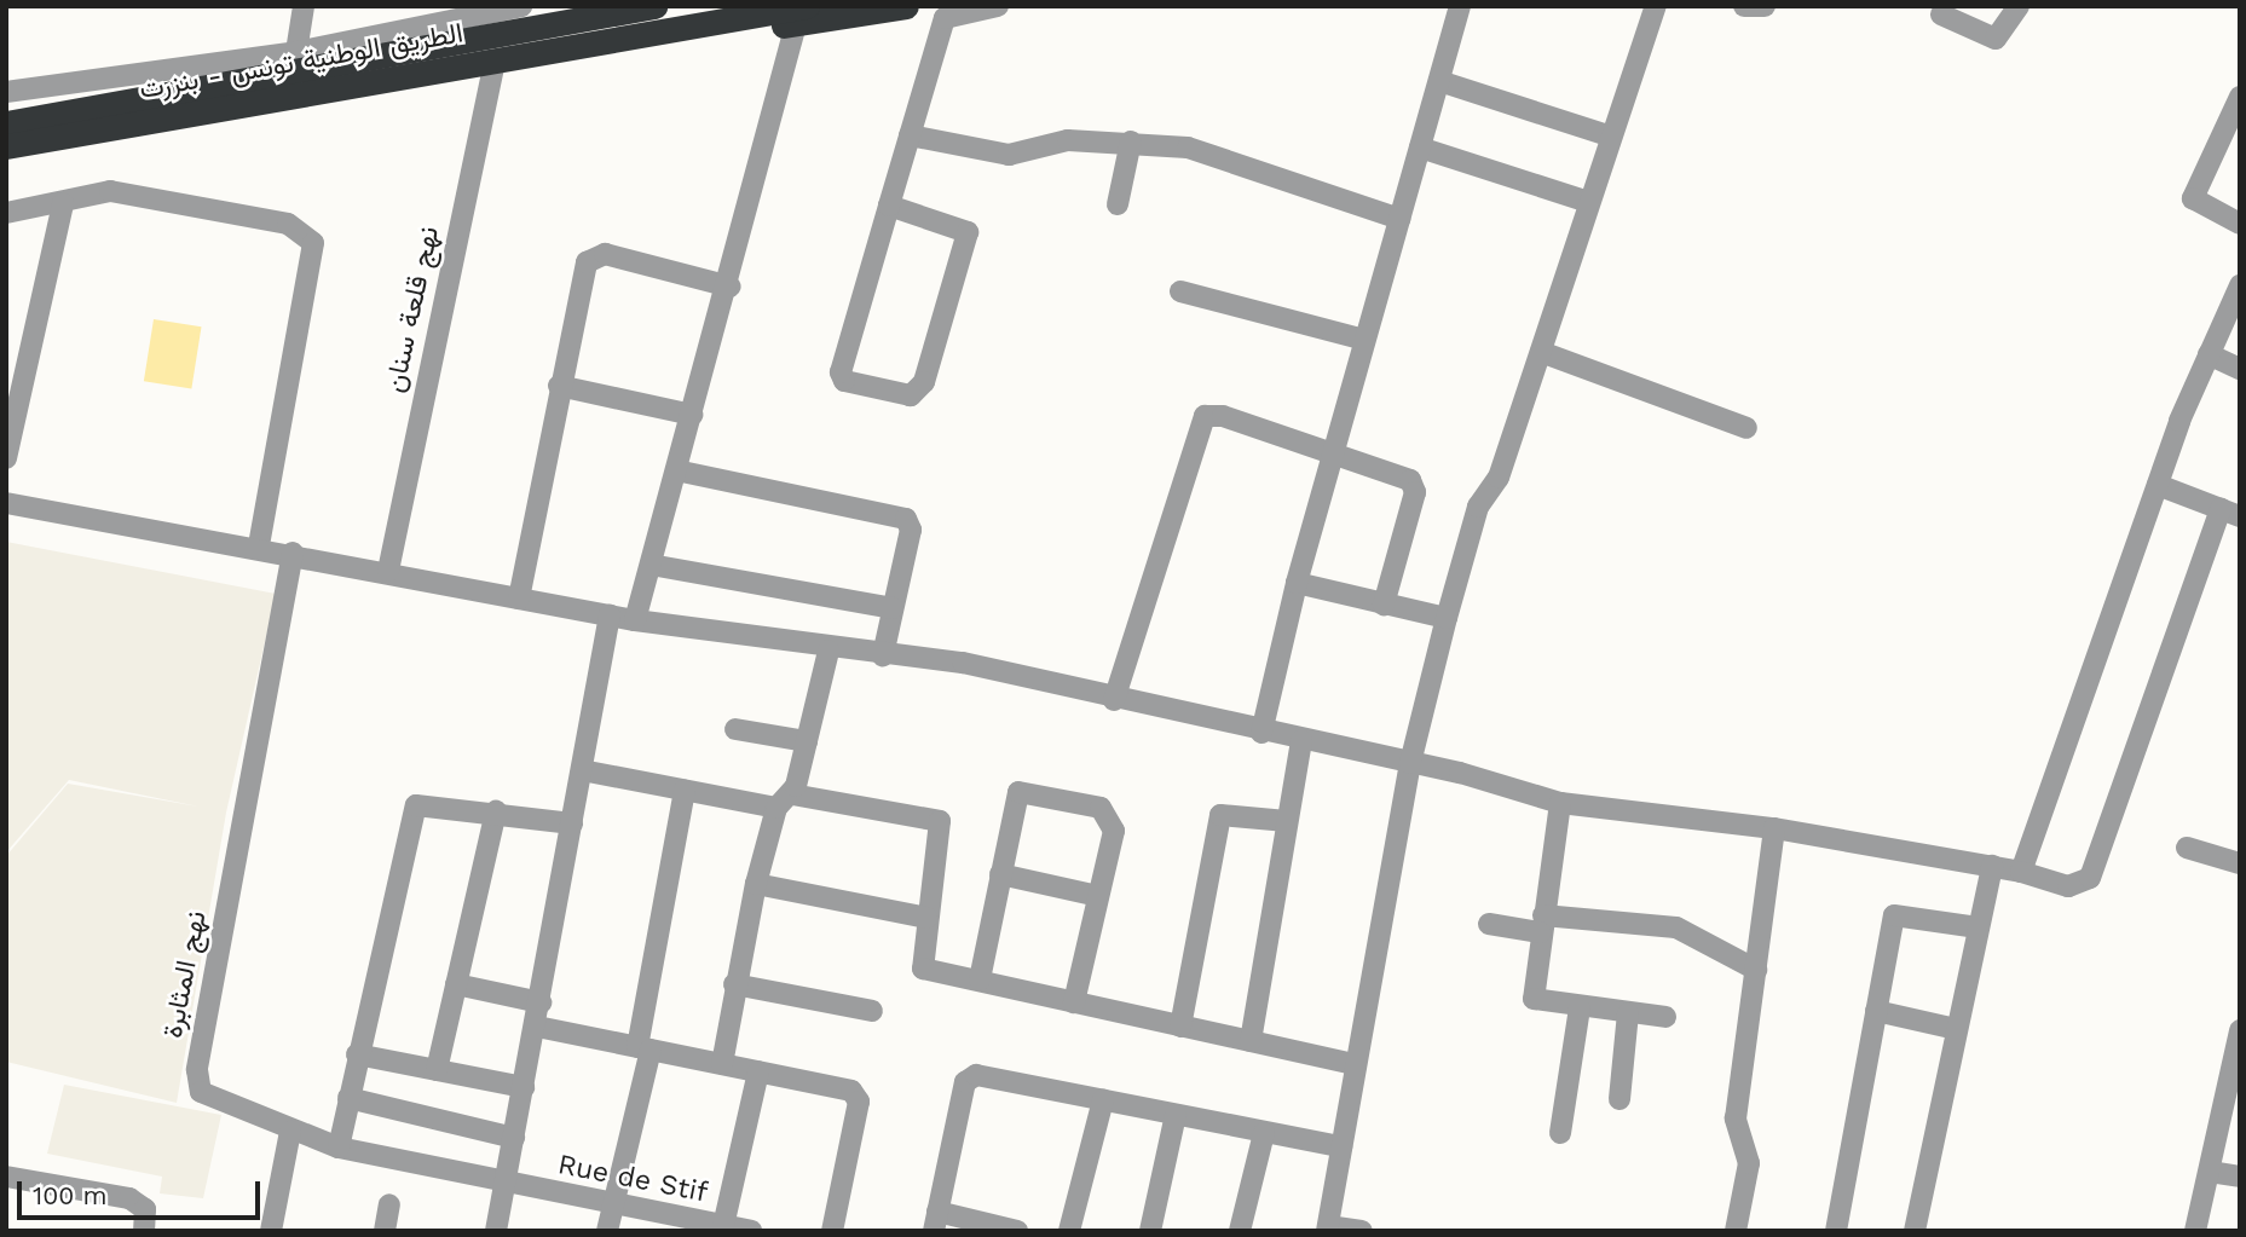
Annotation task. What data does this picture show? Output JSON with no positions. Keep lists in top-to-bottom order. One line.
{"streets":{"highway":["الطريق الوطنية تونس - بنزرت"],"street":["نهج قلعة سنان","نهج المثابرة","Rue de Stif"]},"crossings":[["الطريق الوطنية تونس - بنزرت","نهج قلعة سنان"],["نهج المثابرة","Rue de Stif"]],"scale_bar":"100 m"}
